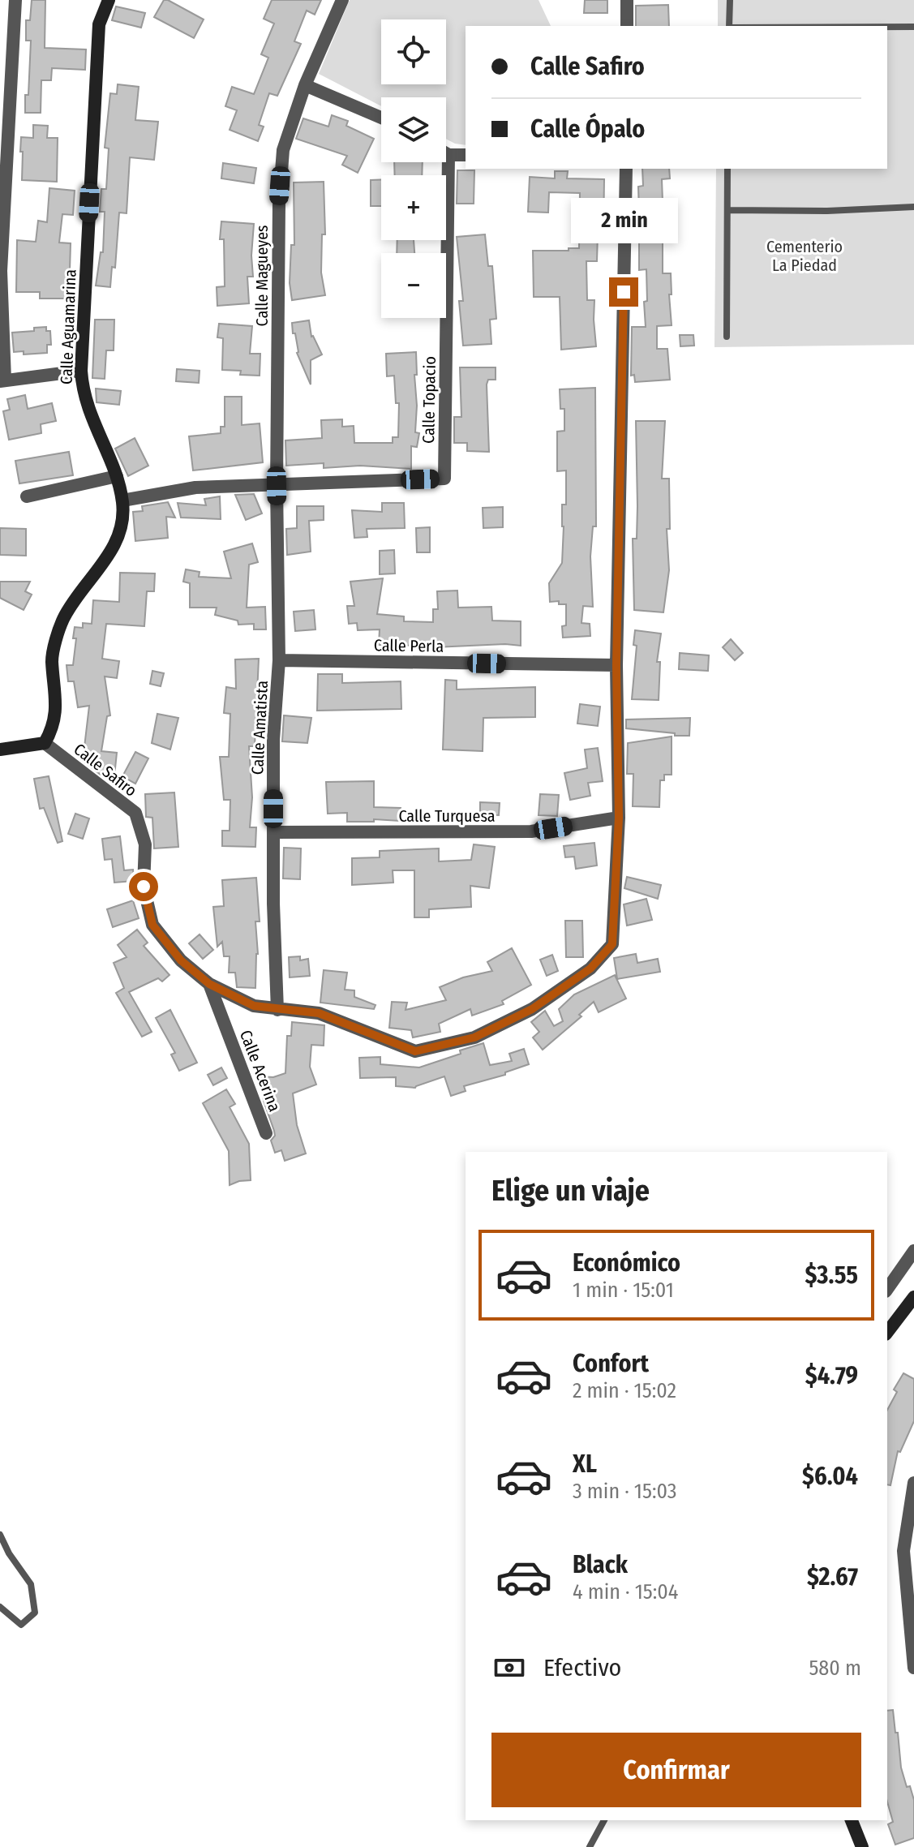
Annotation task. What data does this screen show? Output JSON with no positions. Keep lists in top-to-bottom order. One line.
{"streets":{"street":["Calle Magueyes","Calle Aguamarina","Calle Topacio","Calle Perla","Calle Amatista","Calle Safiro","Calle Turquesa","Calle Acerina"]},"crossings":[["Calle Magueyes","Calle Topacio"],["Calle Magueyes","Calle Amatista"],["Calle Aguamarina","Calle Topacio"],["Calle Aguamarina","Calle Safiro"],["Calle Topacio","Calle Amatista"],["Calle Perla","Calle Amatista"],["Calle Perla","Calle Safiro"],["Calle Amatista","Calle Safiro"],["Calle Amatista","Calle Turquesa"],["Calle Safiro","Calle Turquesa"],["Calle Safiro","Calle Acerina"]],"parks":["Cementerio La Piedad"],"page":{"map_buttons":["+","−"],"banner":["Calle Safiro","Calle Ópalo"],"bubble":"2 min","heading":"Elige un viaje","list":[{"name":"Económico","note":"1 min · 15:01","value":"$3.55"},{"name":"Confort","note":"2 min · 15:02","value":"$4.79"},{"name":"XL","note":"3 min · 15:03","value":"$6.04"},{"name":"Black","note":"4 min · 15:04","value":"$2.67"}],"pay":["Efectivo","580 m"],"buttons":"Confirmar"}}
